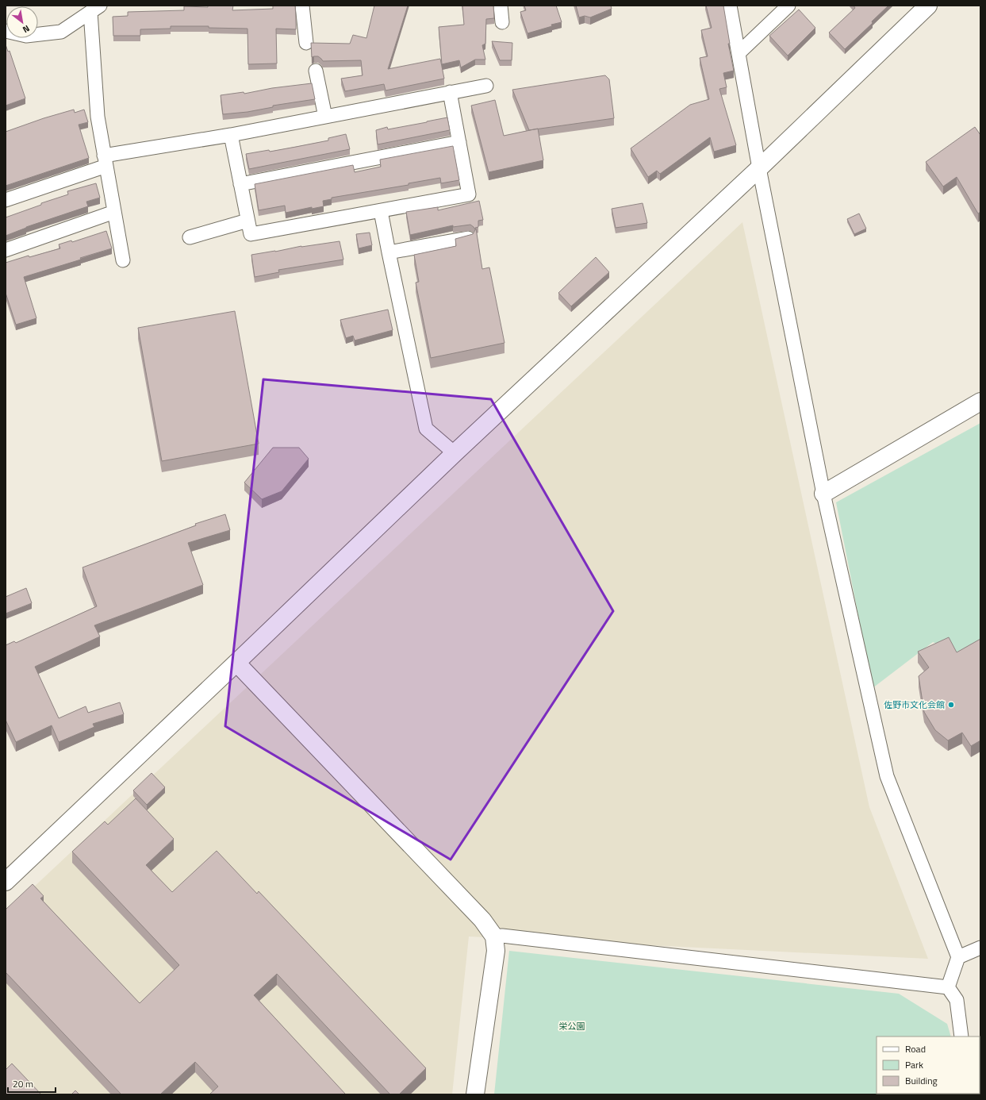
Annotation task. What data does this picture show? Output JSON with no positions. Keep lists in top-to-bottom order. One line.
{"parks":["栄公園"],"places":["佐野市文化会館"],"legend":["Road","Park","Building"],"scale_bar":"20 m","north":"bottom right"}
